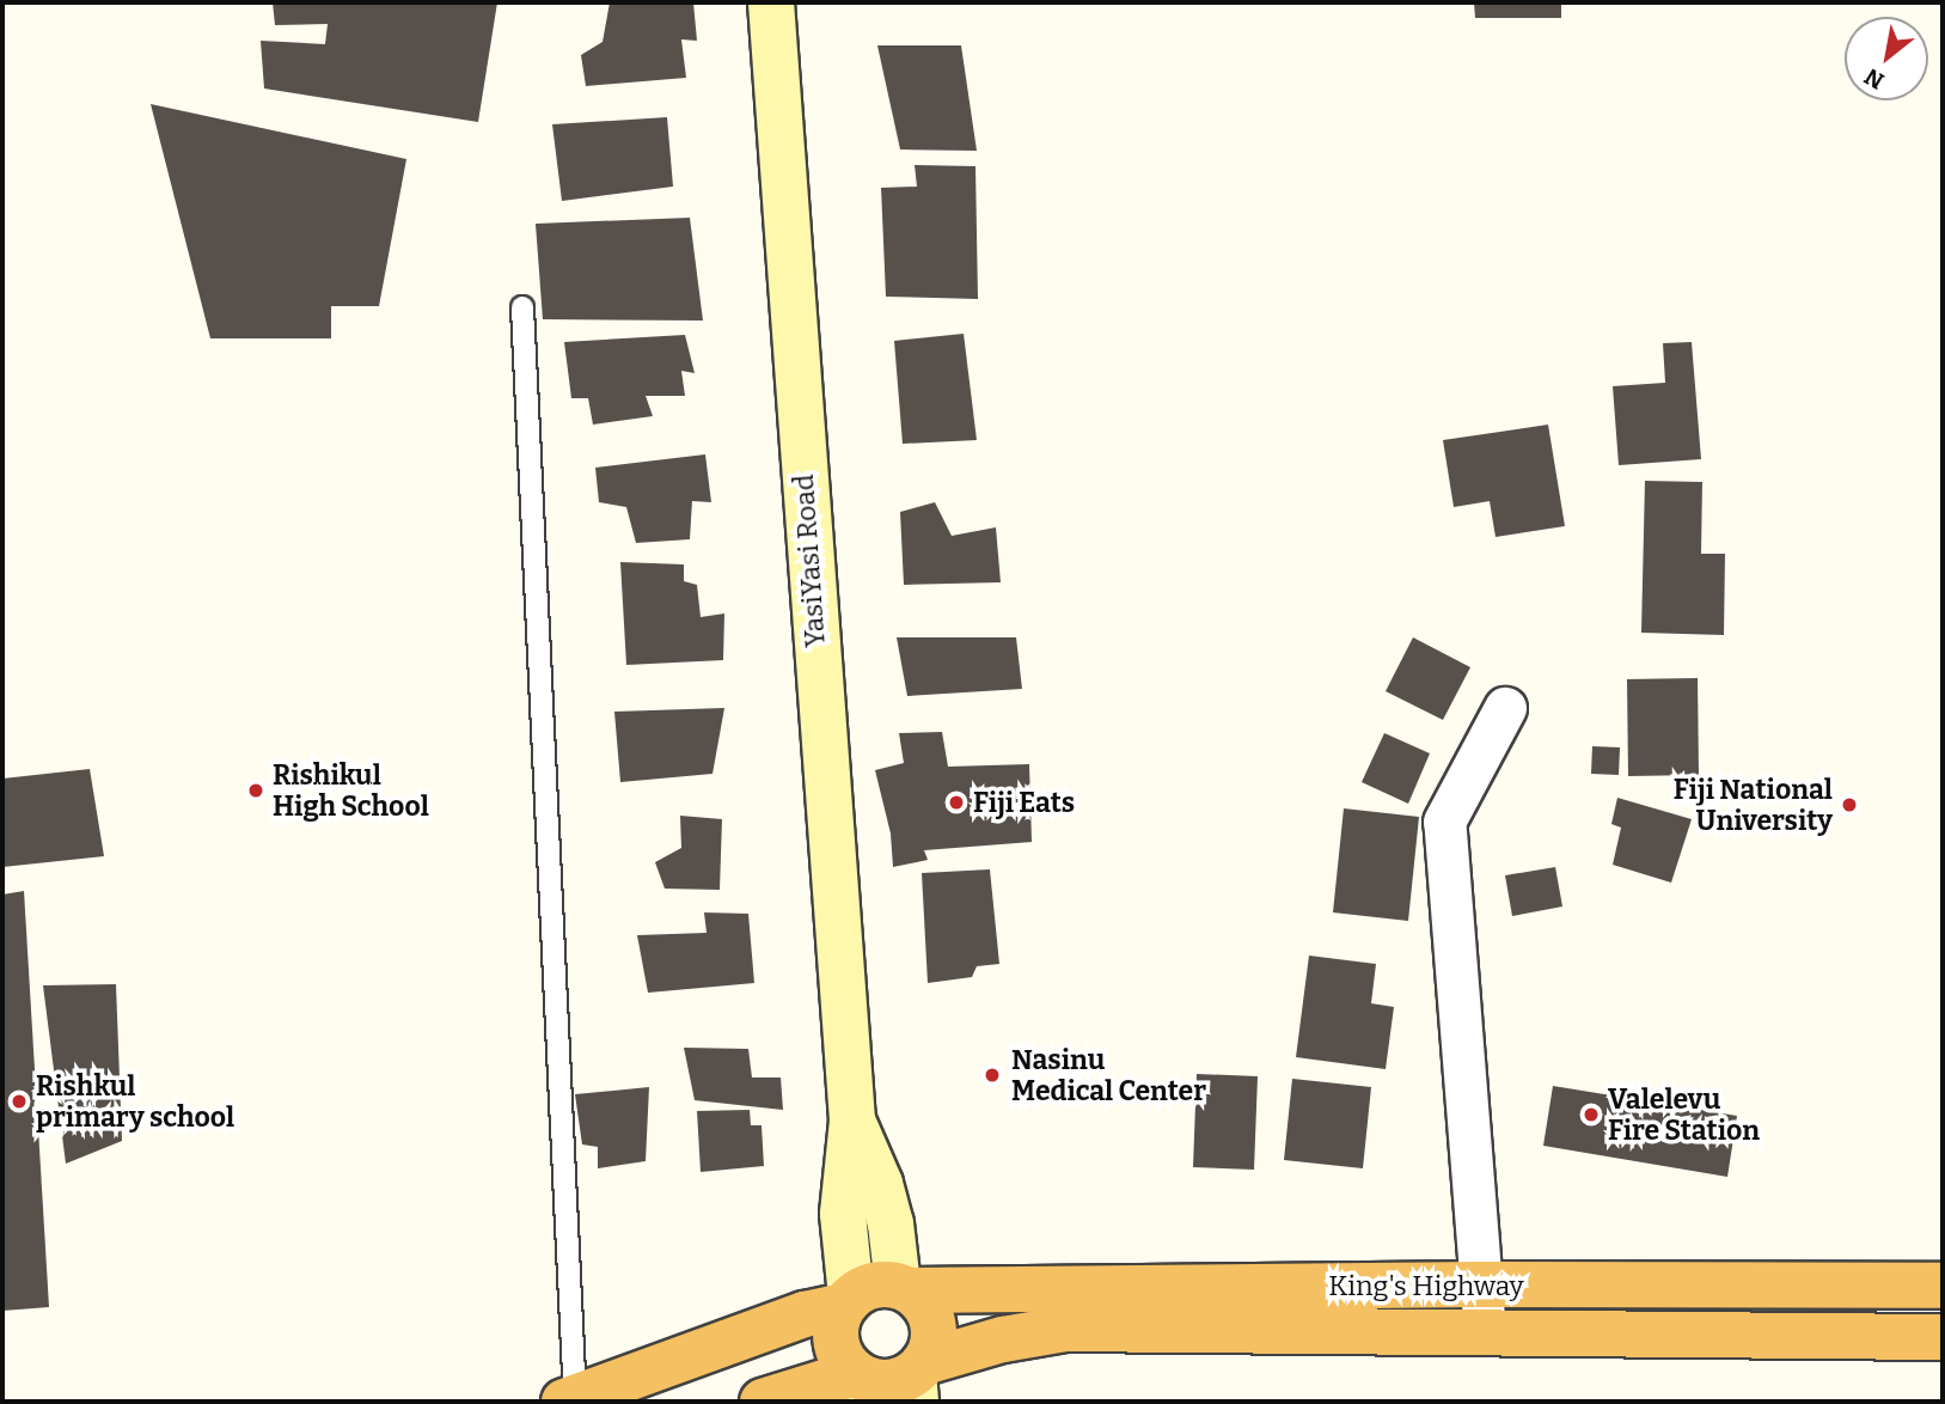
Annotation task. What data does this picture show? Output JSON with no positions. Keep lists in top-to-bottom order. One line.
{"streets":{"highway":["King's Highway"],"main road":["YasiYasi Road"]},"crossings":[["YasiYasi Road","King's Highway"]],"places":["Rishikul High School","Fiji Eats","Fiji National University","Nasinu Medical Center","Rishkul primary school","Valelevu Fire Station"],"north":"bottom left"}
